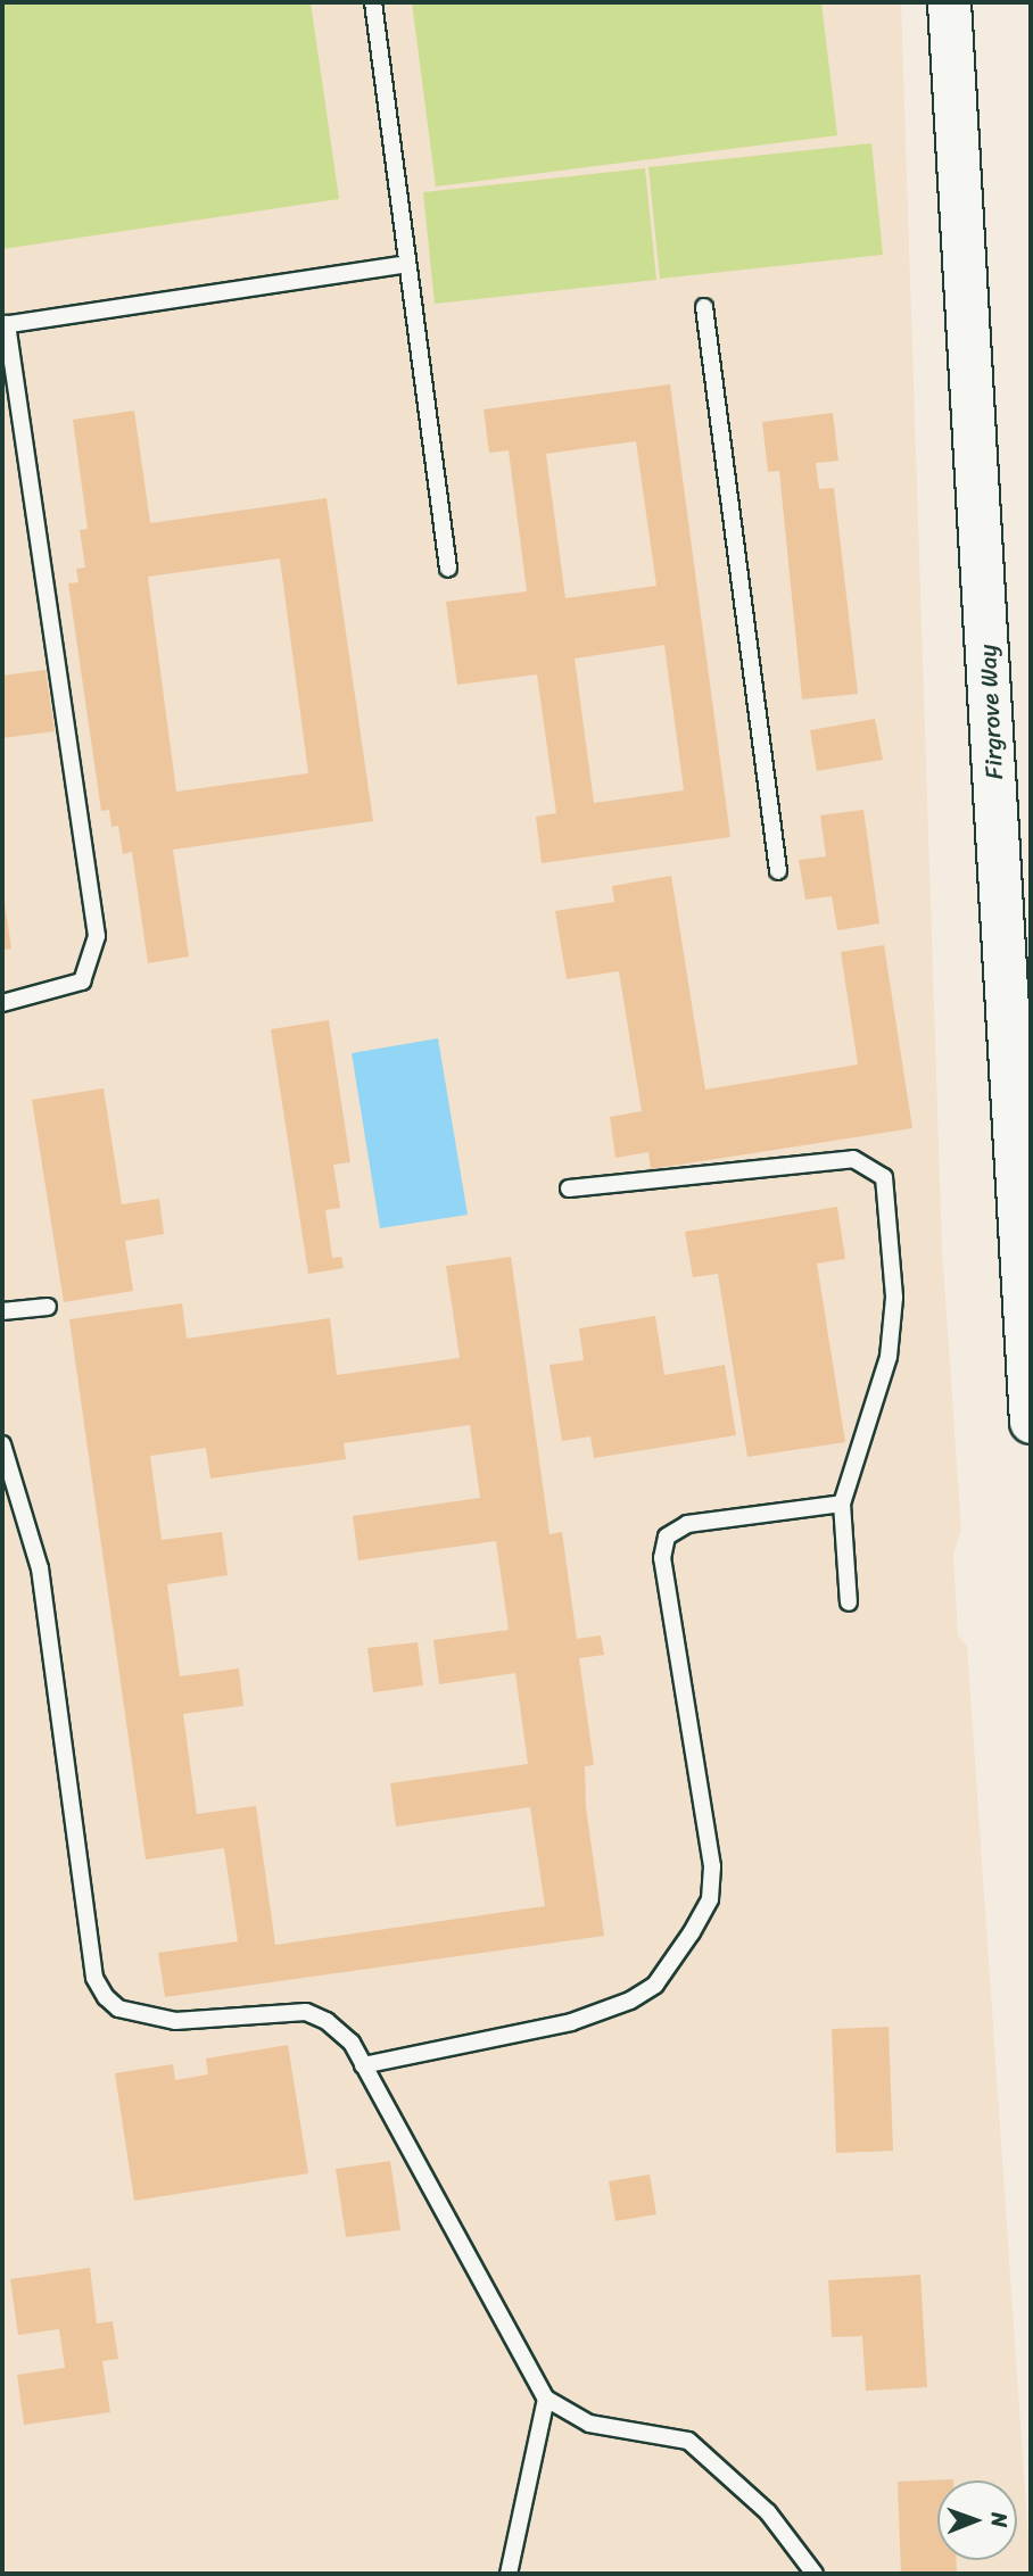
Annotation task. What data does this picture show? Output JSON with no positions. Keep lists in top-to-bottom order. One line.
{"streets":{"street":["Firgrove Way"]},"north":"right"}
